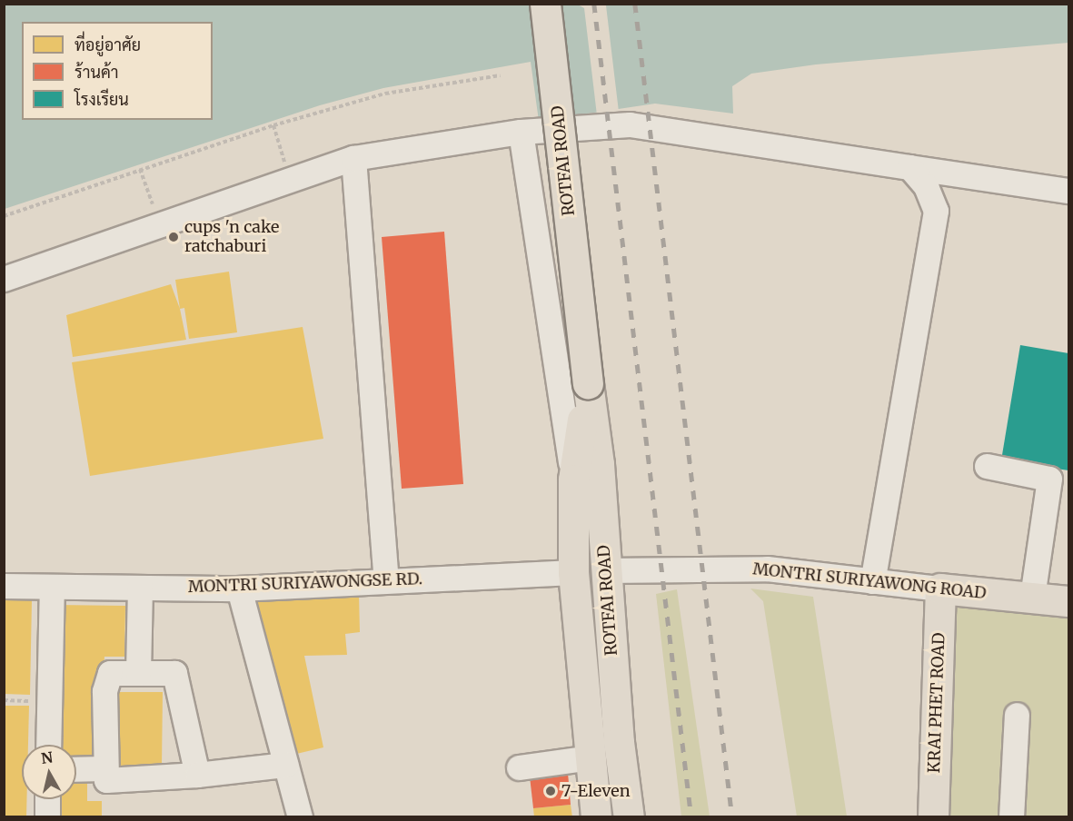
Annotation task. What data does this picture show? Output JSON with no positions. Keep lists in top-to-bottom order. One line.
{"streets":{"main road":["ROTFAI ROAD","MONTRI SURIYAWONG ROAD","KRAI PHET ROAD"],"street":["MONTRI SURIYAWONGSE RD."]},"crossings":[["ROTFAI ROAD","MONTRI SURIYAWONG ROAD"],["ROTFAI ROAD","MONTRI SURIYAWONGSE RD."],["MONTRI SURIYAWONG ROAD","KRAI PHET ROAD"]],"places":["cups 'n cake ratchaburi","7-Eleven"],"legend":["ที่อยู่อาศัย","ร้านค้า","โรงเรียน"],"north":"top"}
